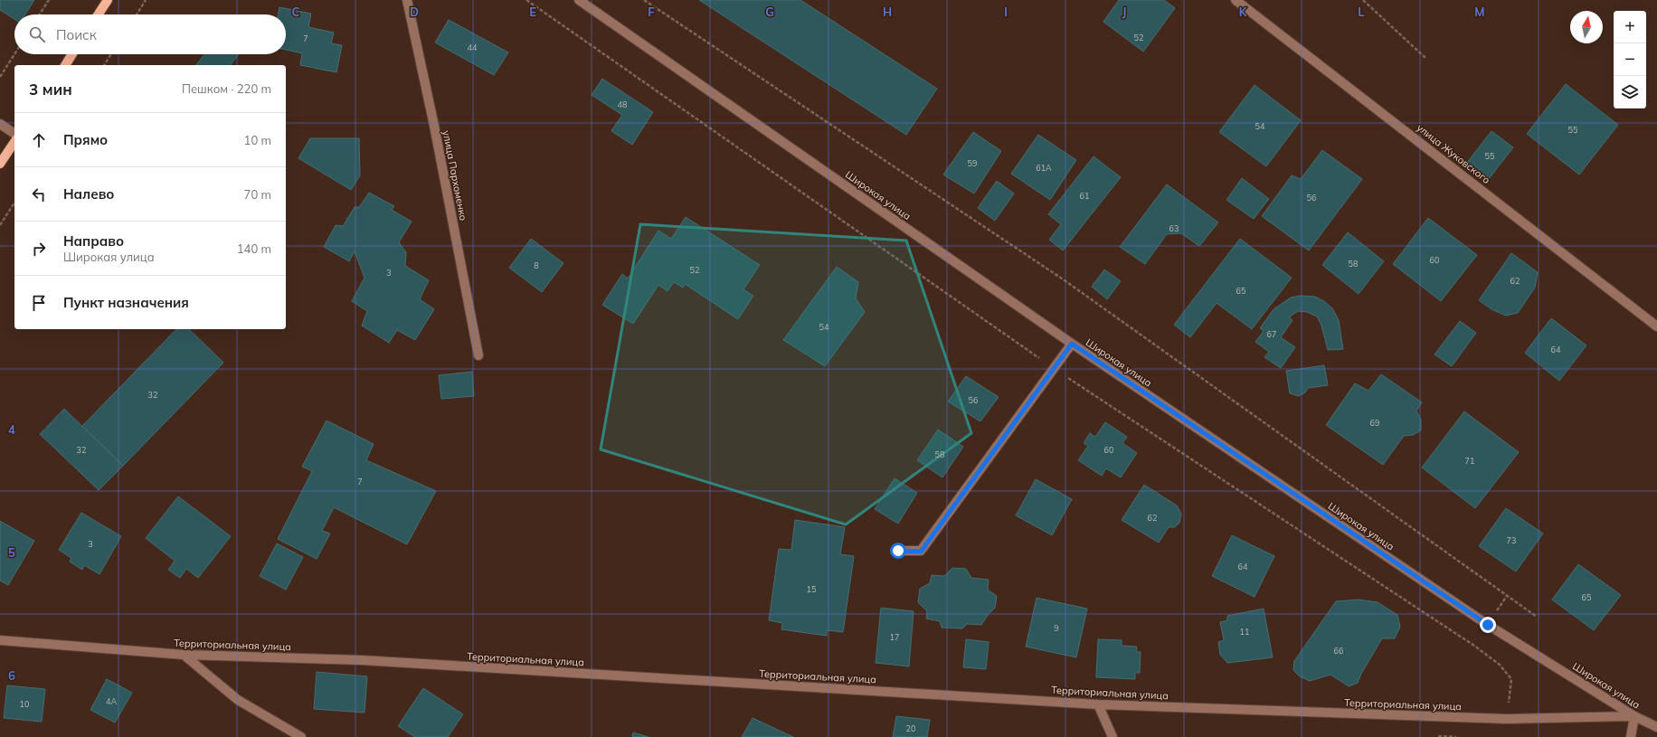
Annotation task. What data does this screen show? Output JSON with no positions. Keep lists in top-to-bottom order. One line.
{"streets":{"street":["улица Жуковского","улица Пархоменко","Широкая улица","Территориальная улица"]},"crossings":[["Широкая улица","Территориальная улица"]],"house_numbers":["52","7","44","48","54","55","55","59","61А","61","56","63","60","58","8","52","3","62","65","54","67","64","32","56","69","32","60","58","71","7","62","73","3","64","15","65","9","11","17","66","4А","10","20"],"north":"top","page":{"map_buttons":["+","−"],"search":"Поиск","heading":["3 мин","Пешком · 220 m"],"list":[["Прямо","10 m"],["Налево","70 m"],["Направо","Широкая улица","140 m"],"Пункт назначения"]},"grid":{"columns":["C","D","E","F","G","H","I","J","K","L","M"],"rows":["4","5","6"]}}
